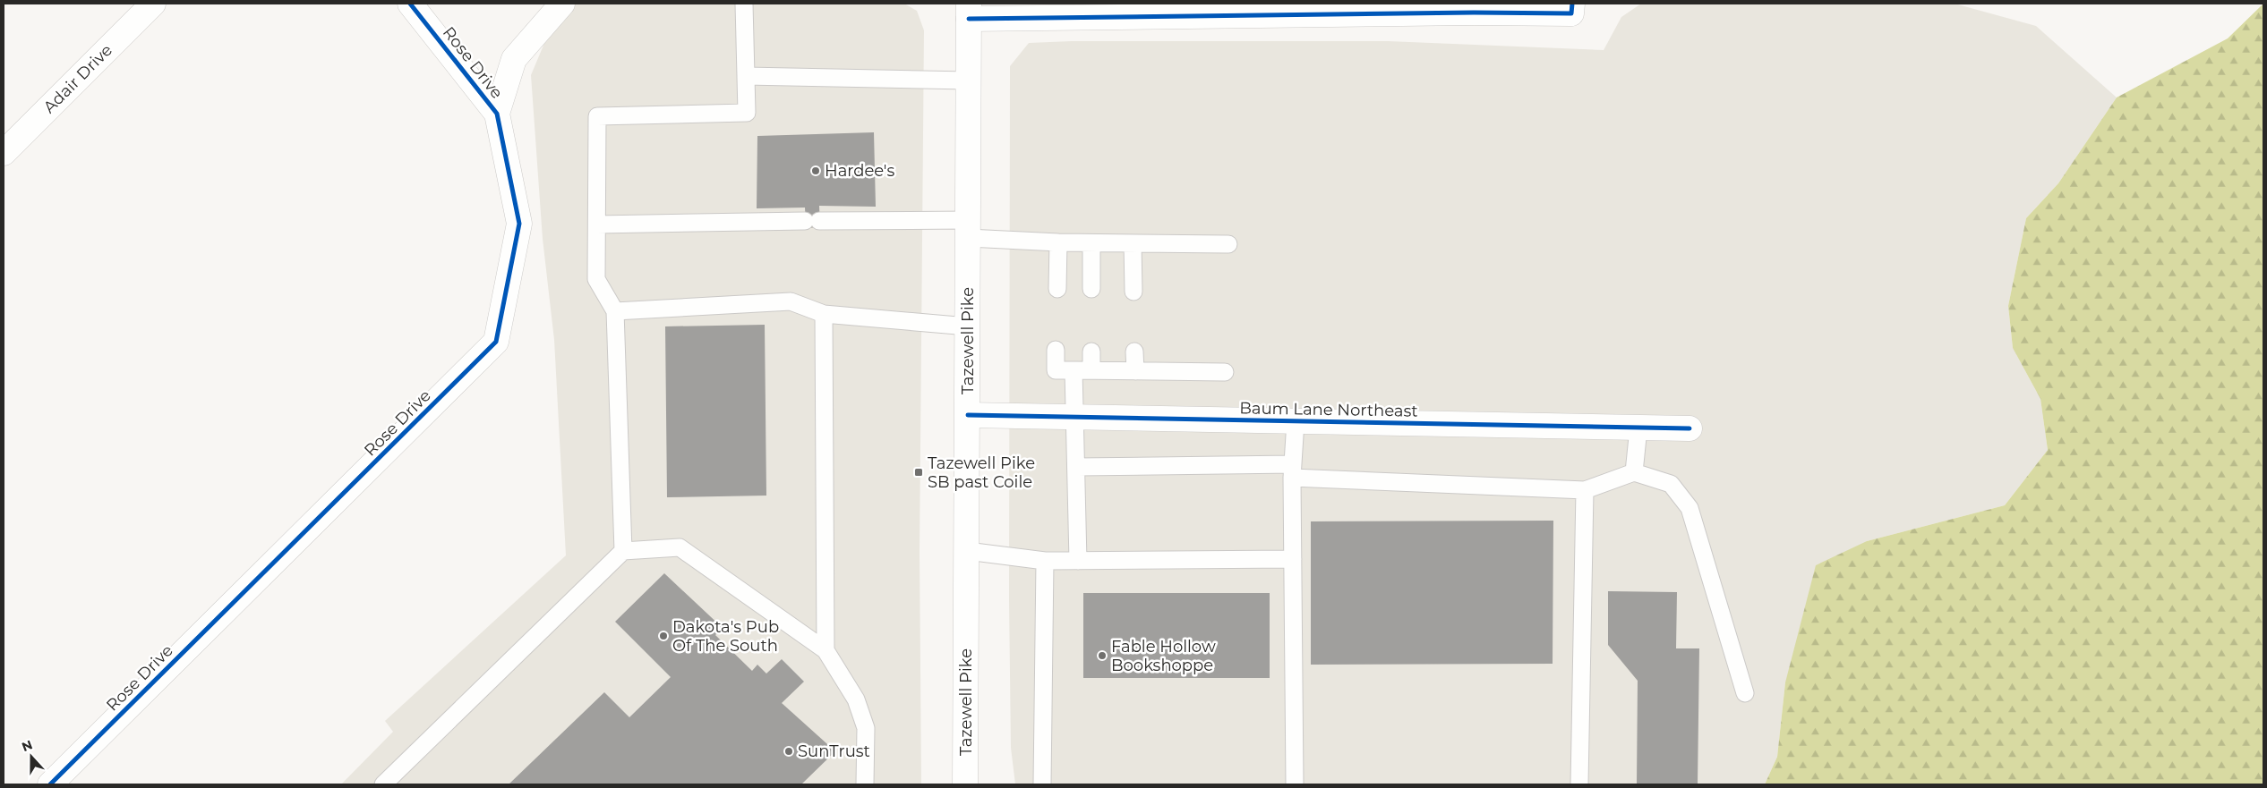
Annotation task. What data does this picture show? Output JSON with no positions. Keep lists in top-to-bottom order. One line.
{"streets":{"street":["Rose Drive","Adair Drive","Tazewell Pike","Baum Lane Northeast"]},"crossings":[["Tazewell Pike","Baum Lane Northeast"]],"places":{"other":["Hardee's","Dakota's Pub Of The South","Fable Hollow Bookshoppe","SunTrust"],"transit":["Tazewell Pike SB past Coile"]},"north":"top"}
